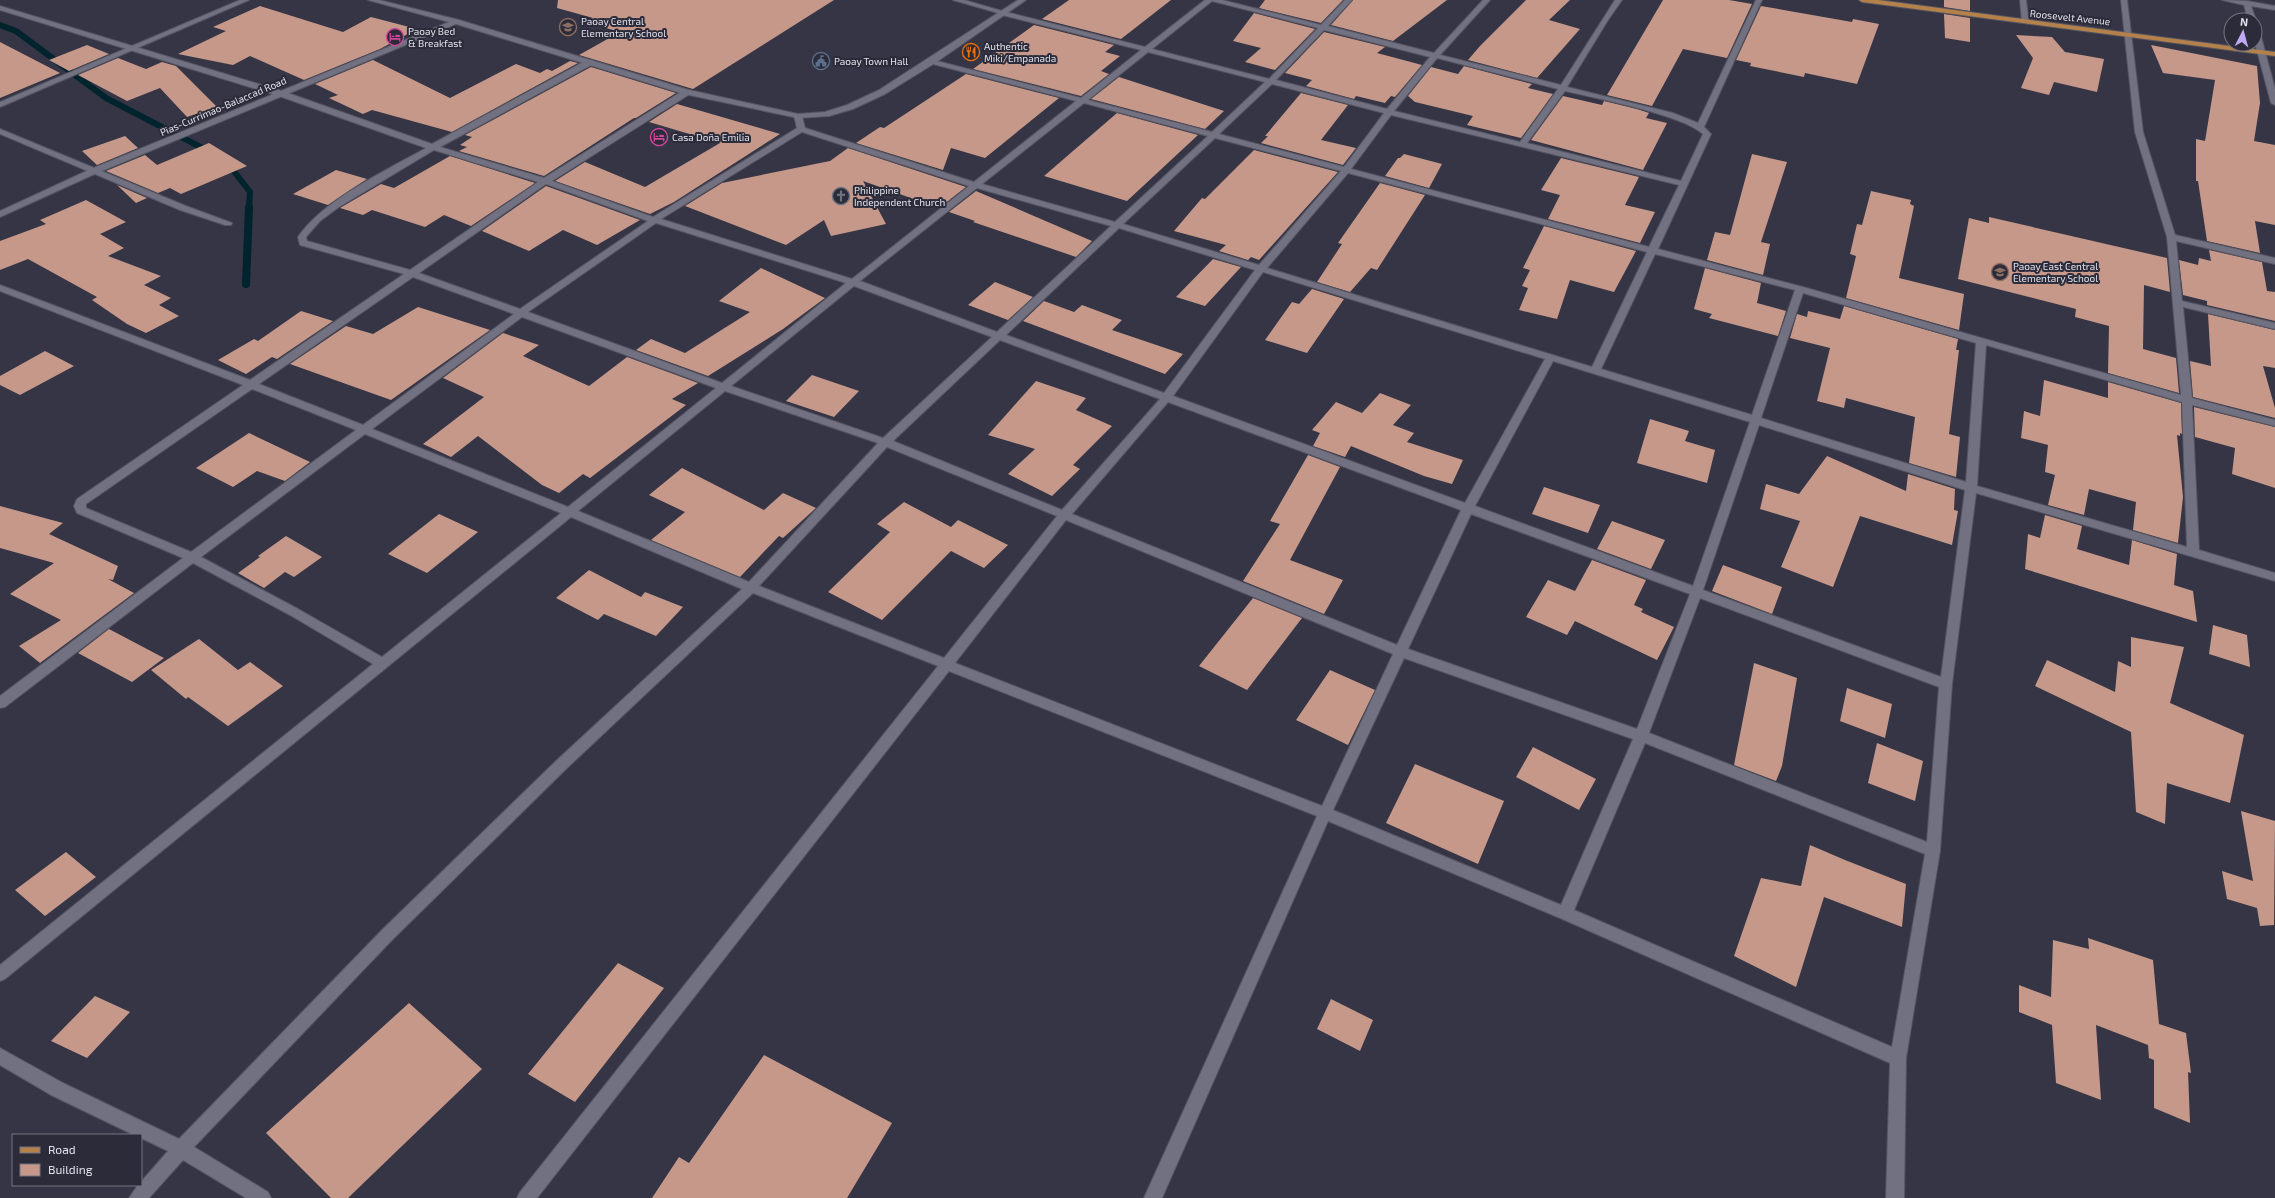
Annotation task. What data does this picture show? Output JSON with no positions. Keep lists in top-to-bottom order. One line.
{"streets":{"main road":["Roosevelt Avenue"],"street":["Pias-Currimao-Balaccad Road"]},"places":{"school or university":["Paoay Central Elementary School","Paoay East Central Elementary School"],"hotel":["Paoay Bed & Breakfast","Casa Doña Emilia"],"restaurant":["Authentic Miki/Empanada"],"public building":["Paoay Town Hall"],"church":["Philippine Independent Church"]},"legend":["Road","Building"],"north":"top"}
